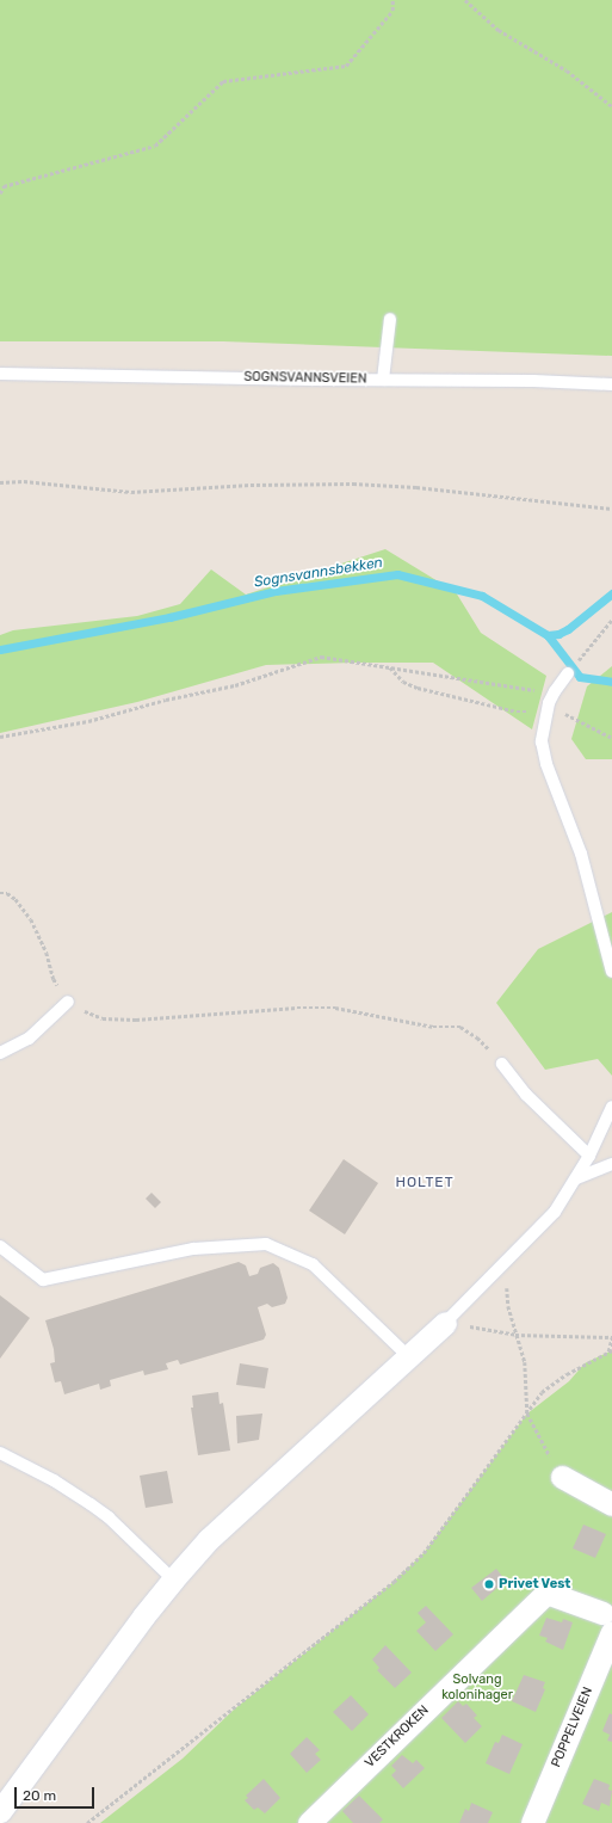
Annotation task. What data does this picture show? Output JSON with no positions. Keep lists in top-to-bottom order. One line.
{"streets":{"street":["POPPELVEIEN","VESTKROKEN"],"lane":["SOGNSVANNSVEIEN"]},"crossings":[["POPPELVEIEN","VESTKROKEN"]],"districts":["HOLTET"],"water":["Sognsvannsbekken"],"parks":["Solvang kolonihager"],"places":["Privet Vest"],"scale_bar":"20 m"}
